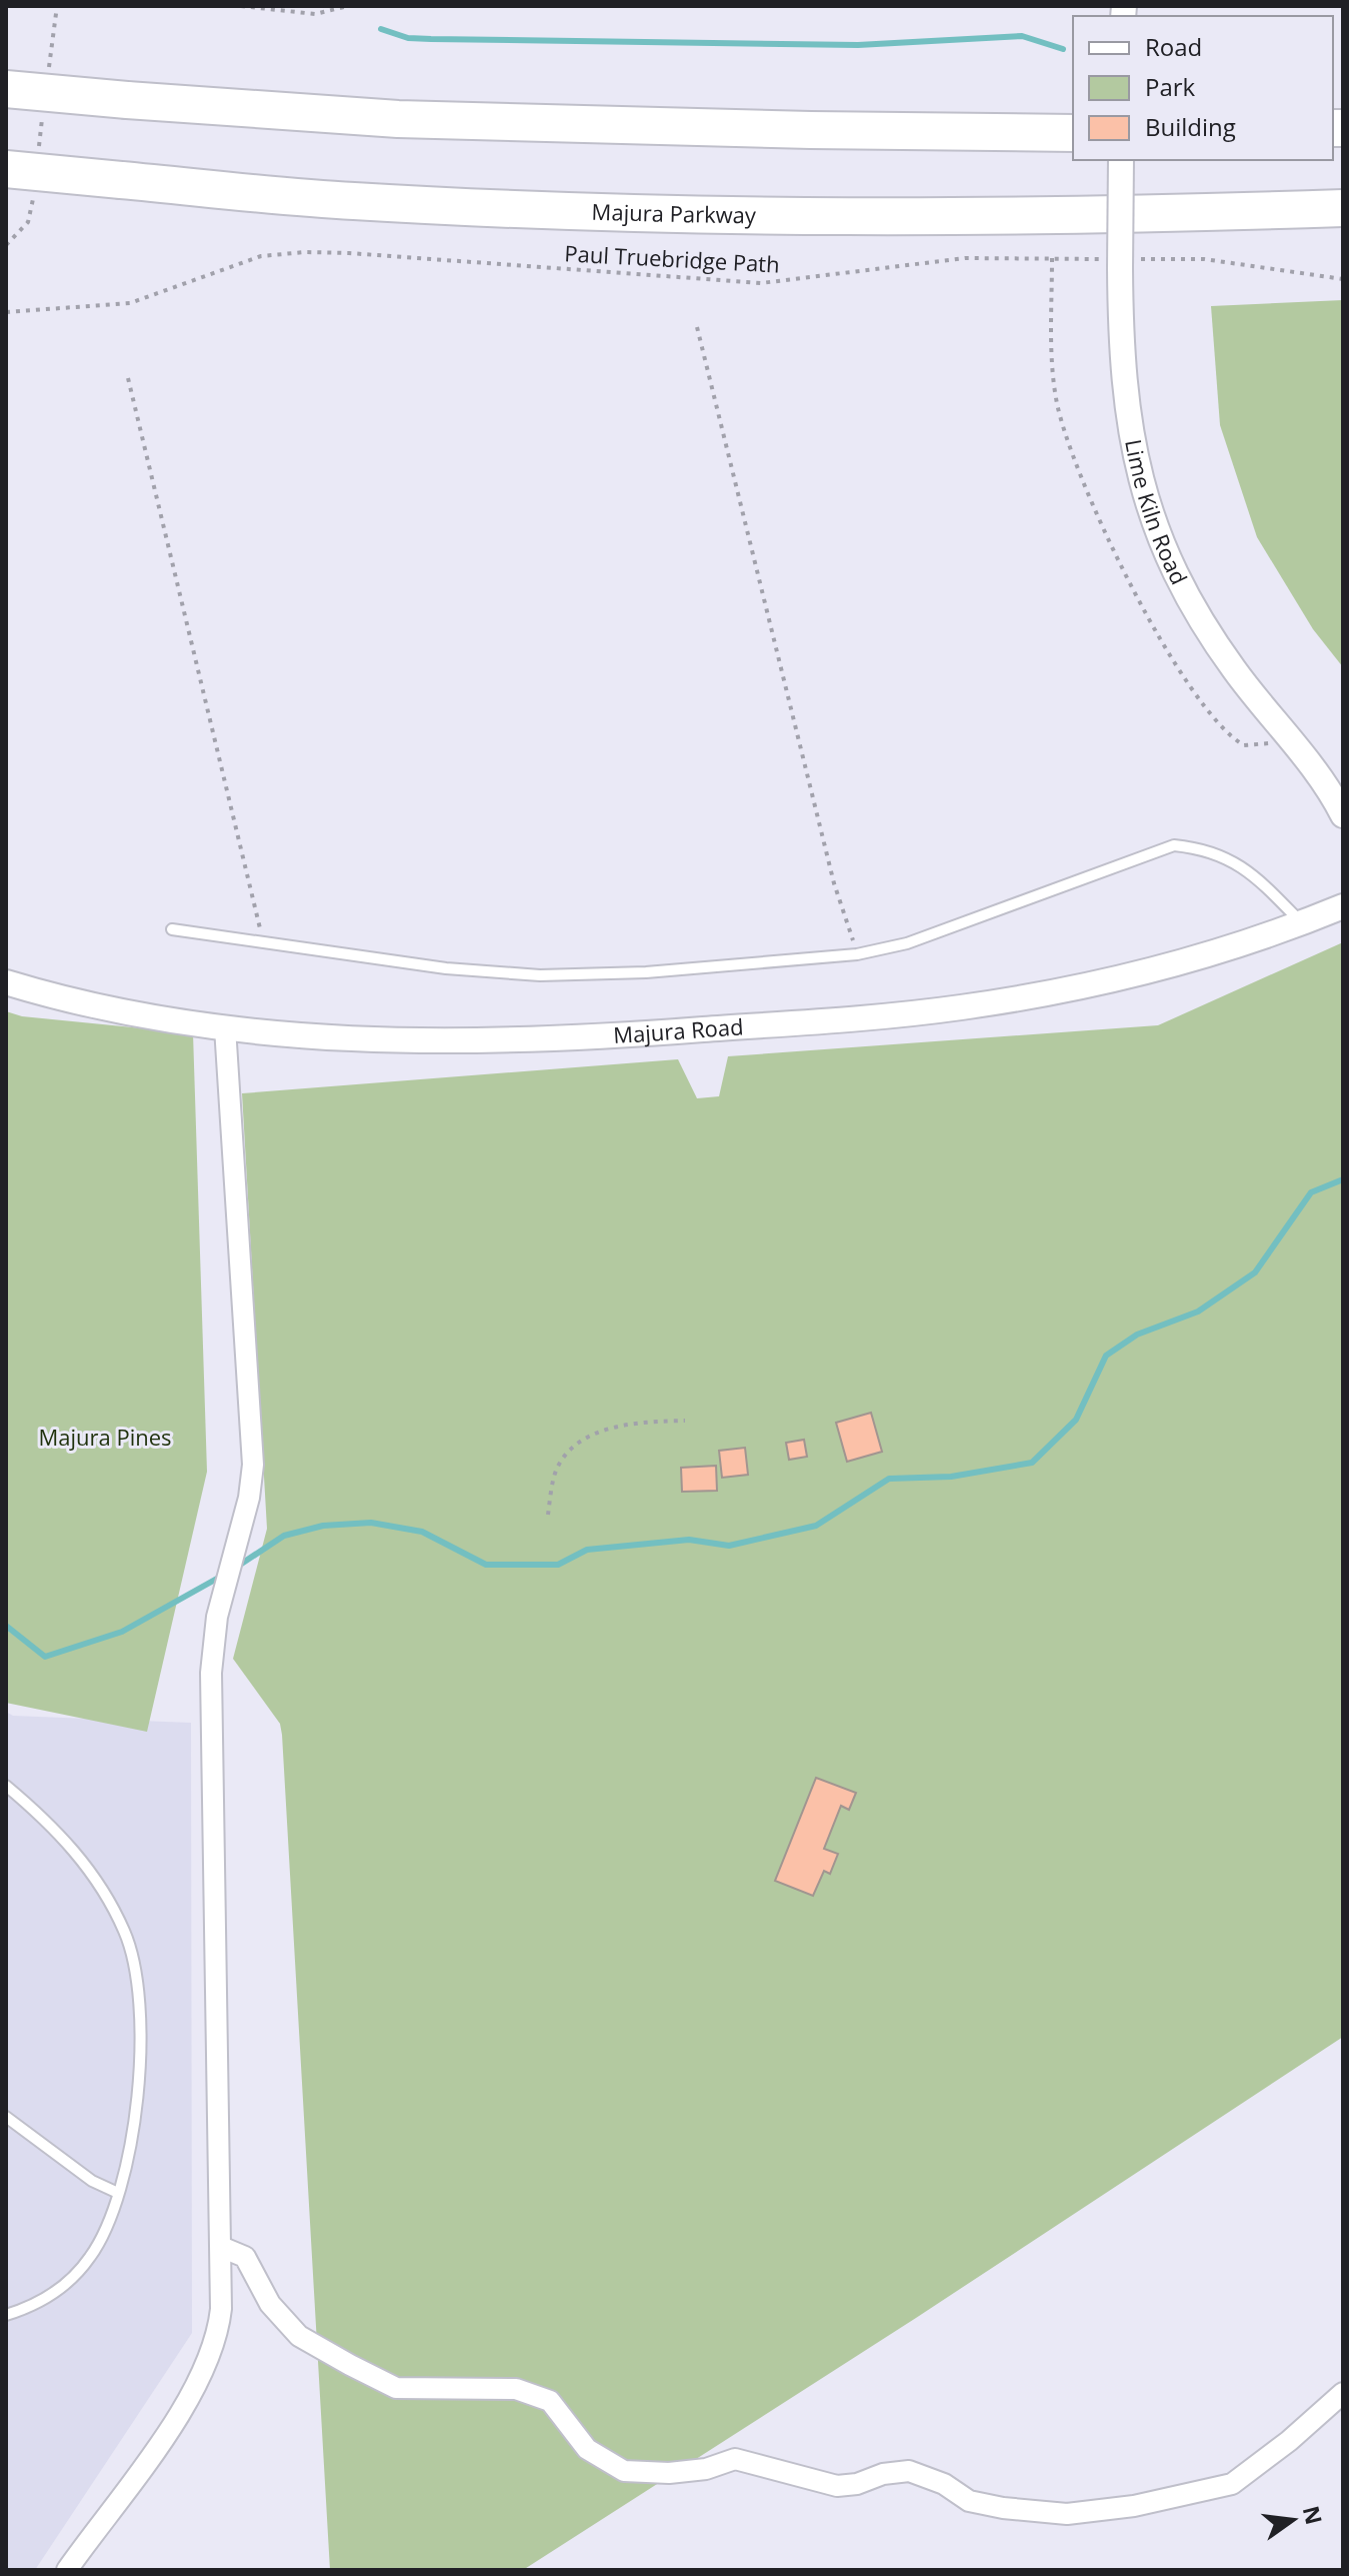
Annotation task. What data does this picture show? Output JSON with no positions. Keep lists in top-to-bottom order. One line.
{"streets":{"highway":["Majura Parkway"],"street":["Lime Kiln Road","Majura Road"],"path":["Paul Truebridge Path"]},"crossings":[["Paul Truebridge Path","Lime Kiln Road"]],"parks":["Majura Pines"],"legend":["Road","Park","Building"],"north":"right"}
